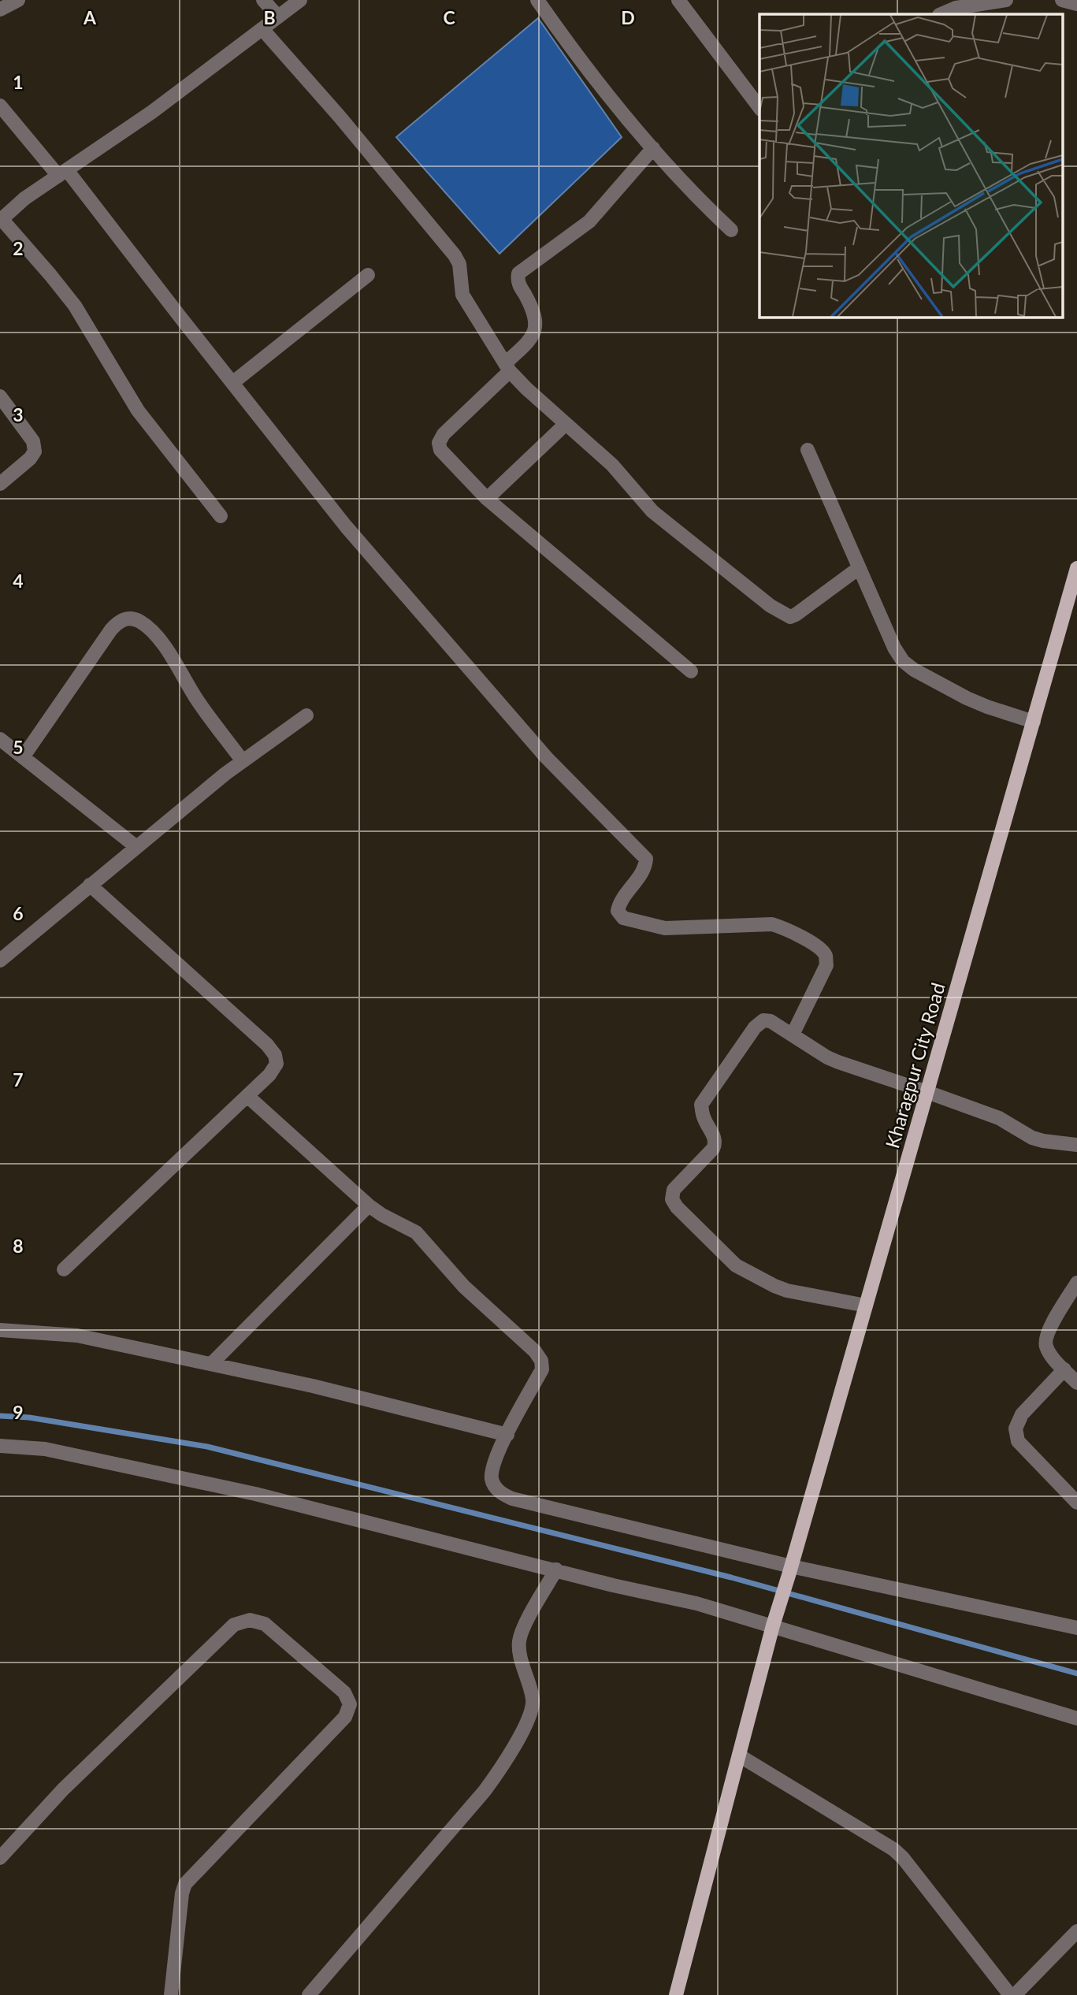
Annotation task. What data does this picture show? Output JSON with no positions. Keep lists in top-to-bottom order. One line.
{"streets":{"main road":["Kharagpur City Road"]},"grid":{"columns":["A","B","C","D"],"rows":["1","2","3","4","5","6","7","8","9"]}}
